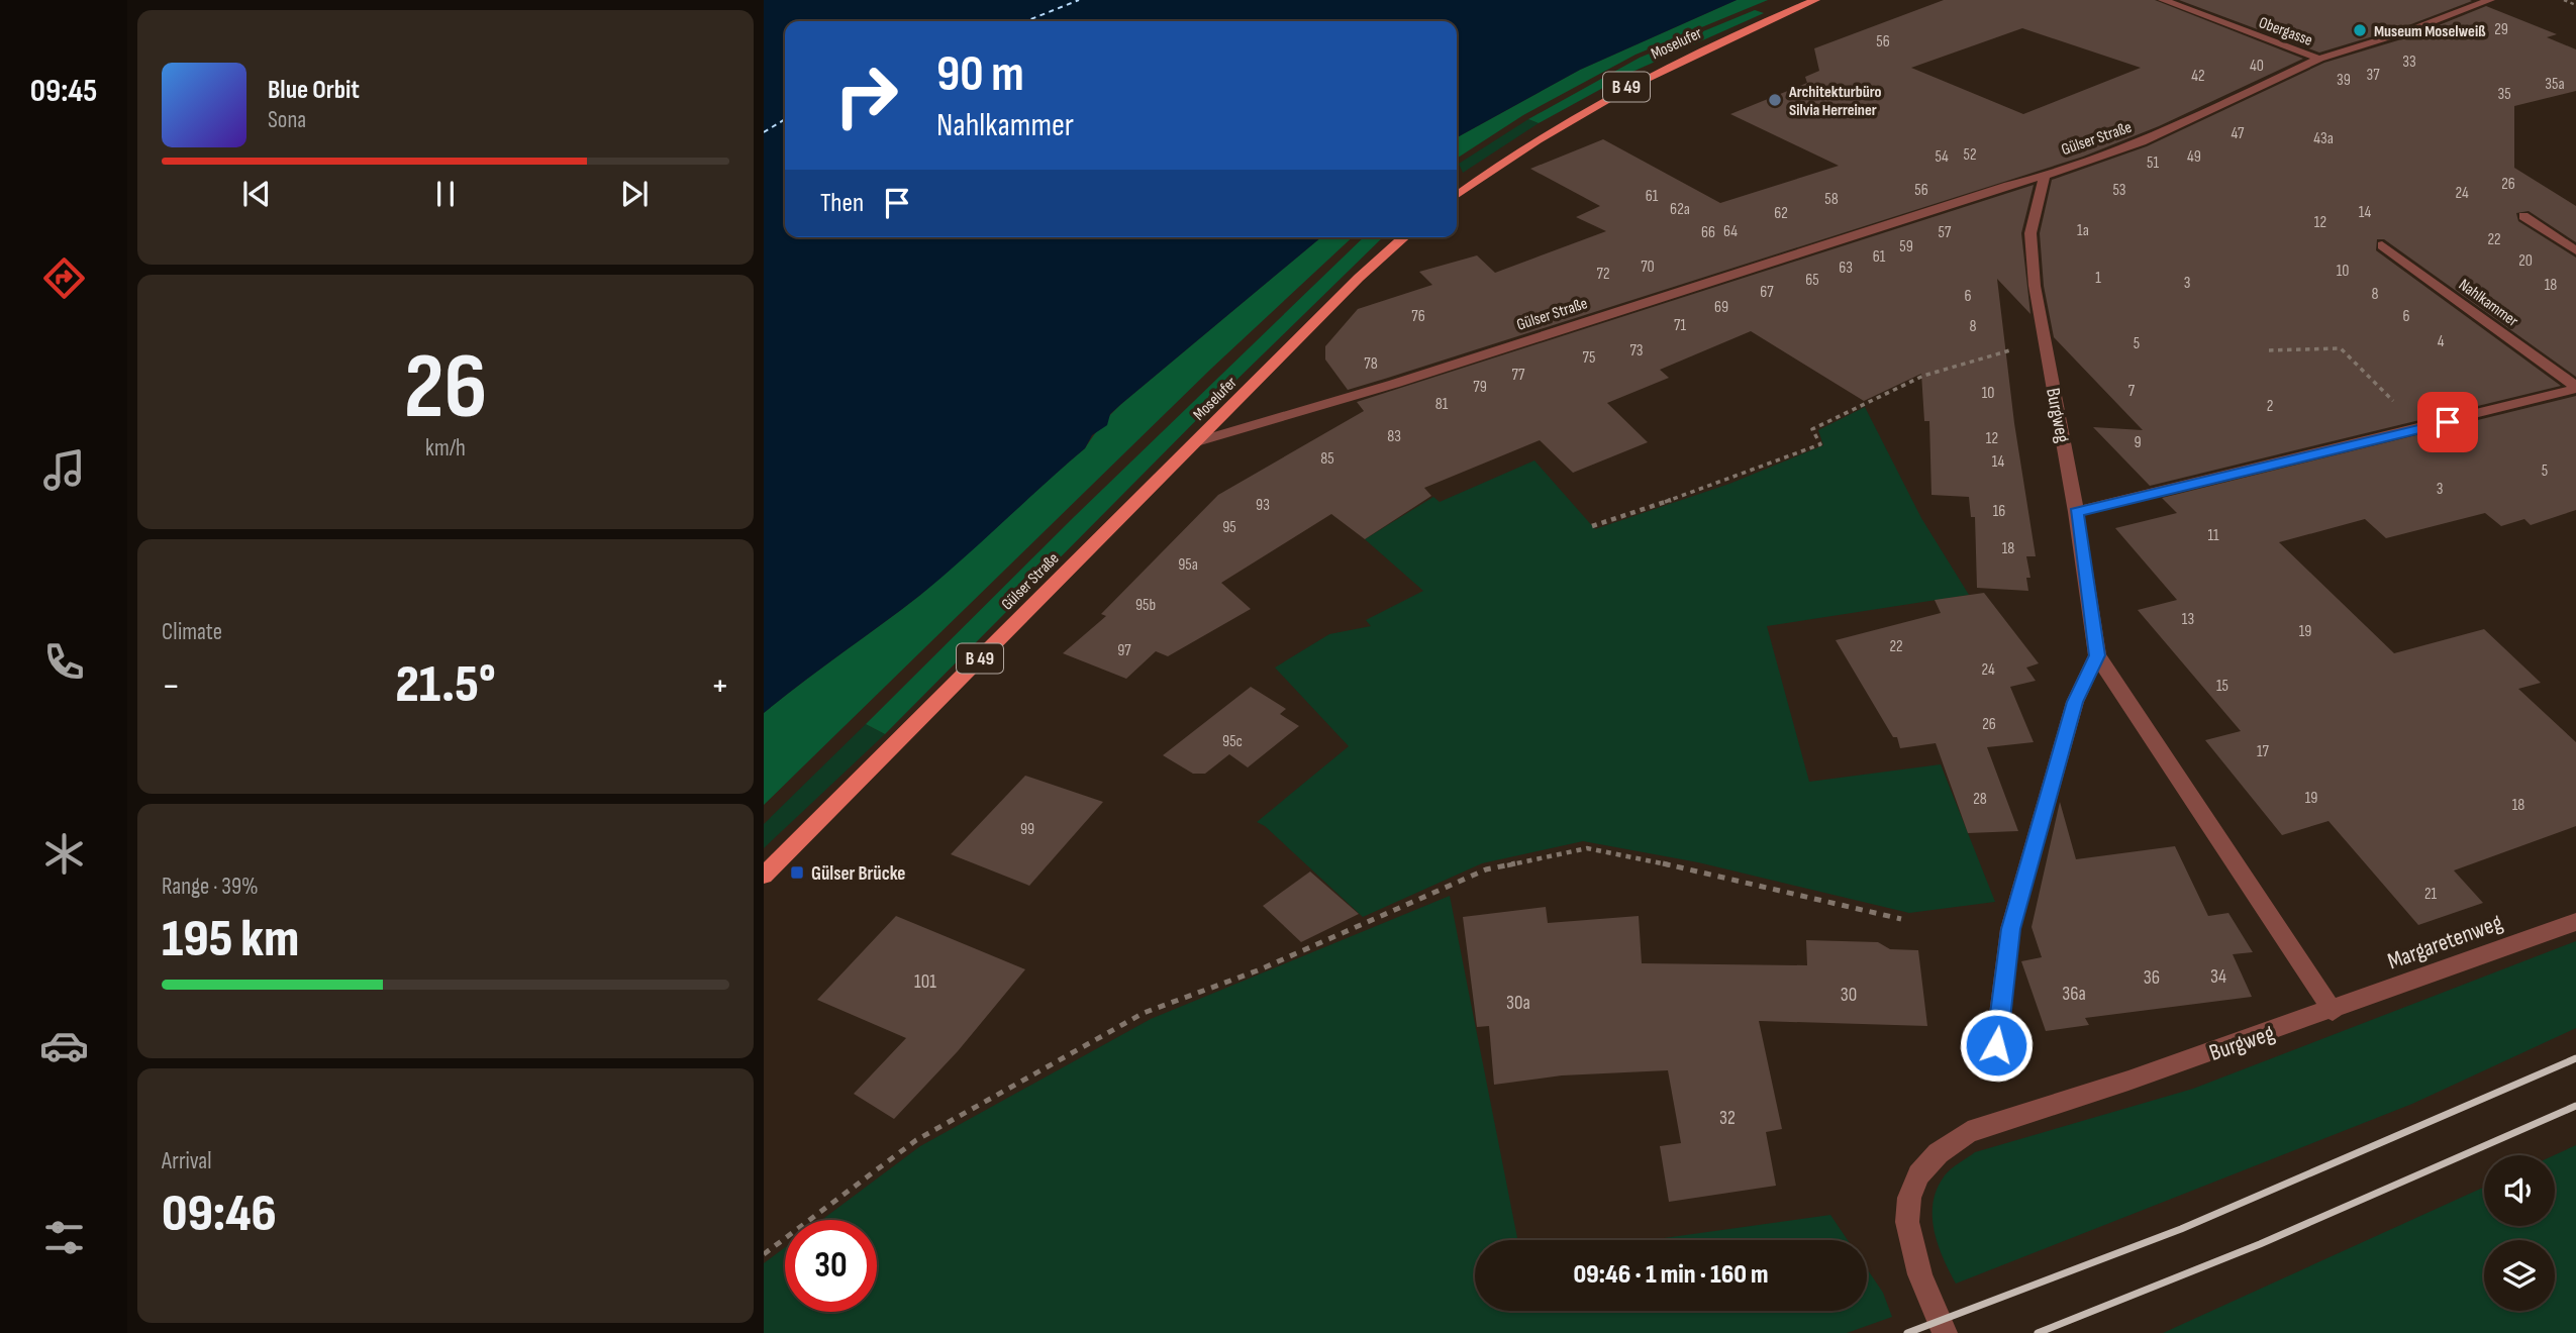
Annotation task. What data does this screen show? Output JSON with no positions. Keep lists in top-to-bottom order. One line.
{"streets":{"main road":["Moselufer","B 49","Gülser Straße"],"street":["Obergasse","Nahlkammer","Burgweg","Margaretenweg"]},"crossings":[["Obergasse","Gülser Straße"],["Moselufer","Gülser Straße"],["Gülser Straße","Burgweg"],["Nahlkammer","Burgweg"],["Burgweg","Margaretenweg"]],"places":{"other":["Museum Moselweiß","Architekturbüro Silvia Herreiner"],"transit":["Gülser Brücke"]},"house_numbers":["29","56","33","40","37","42","39","35a","35","47","43a","52","54","49","51","26","56","53","24","61","58","62a","14","62","12","1a","64","66","57","22","59","61","20","70","63","10","72","1","65","3","18","67","8","6","69","76","6","71","8","4","5","73","75","78","77","79","7","10","81","2","83","12","9","85","14","5","3","93","16","95","11","18","95a","95b","13","19","22","97","24","15","26","95c","17","19","28","18","99","21","34","36","101","36a","30","30a","32"],"page":{"tabs":"09:45","turn":["90 m","Nahlkammer"],"song":["Blue Orbit","Sona"],"then":"Then","tile":[["26","km/h"],"Climate",["Range · 39%","195 km"],["Arrival","09:46"]],"heat":["−","21.5°","+"],"limit":"30","trip":"09:46 · 1 min · 160 m"}}
